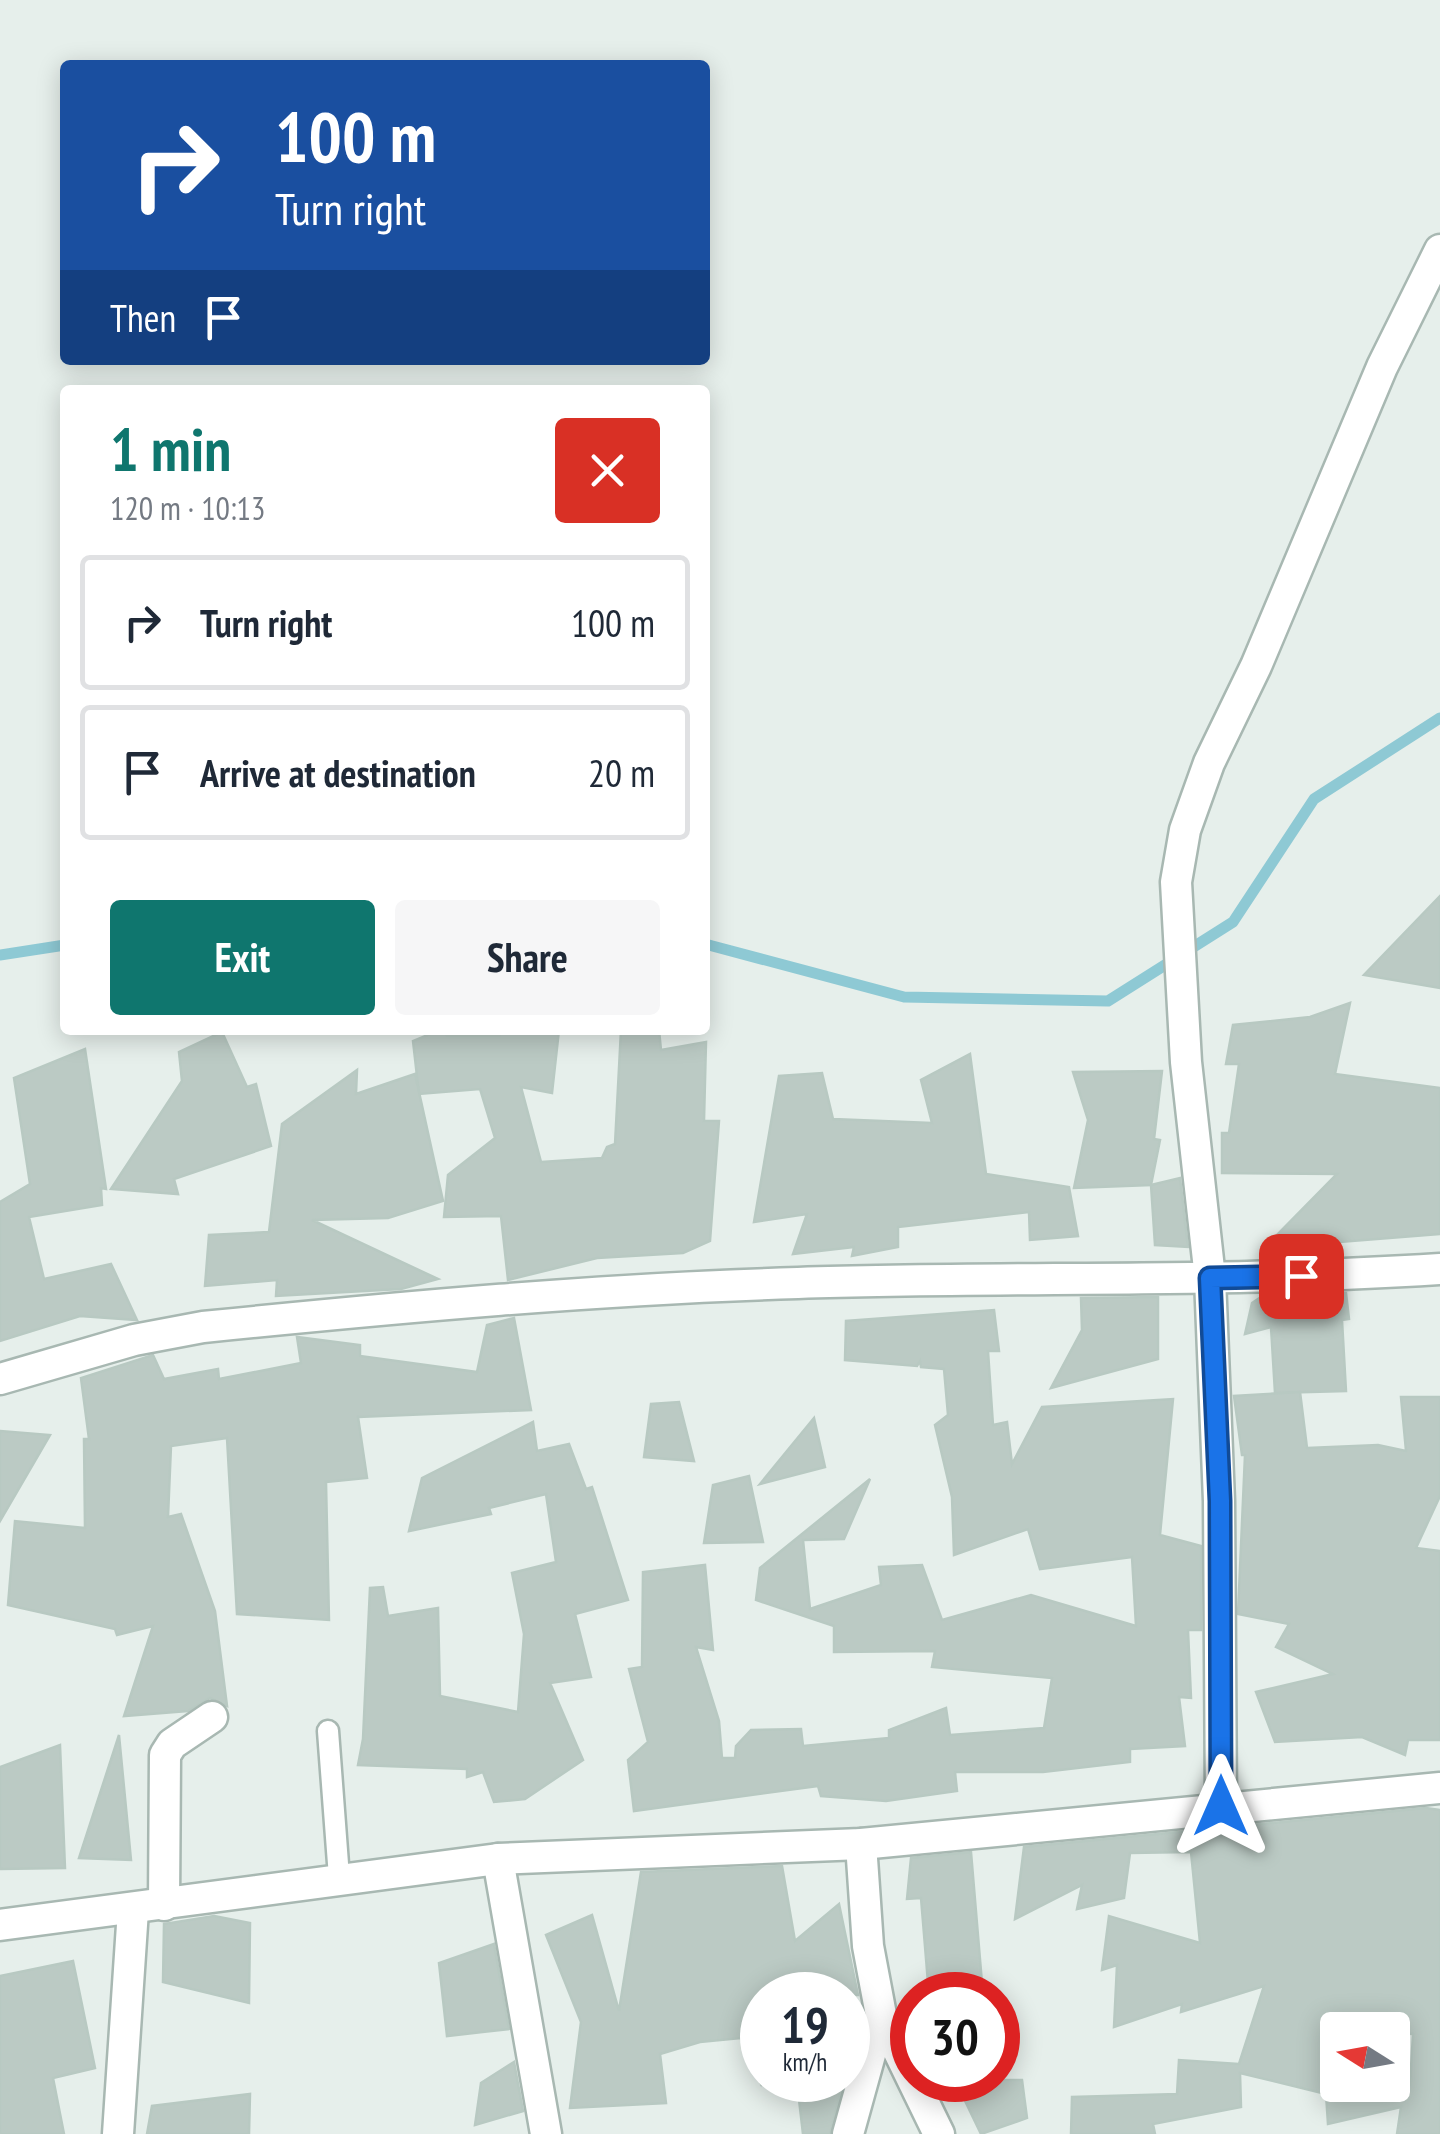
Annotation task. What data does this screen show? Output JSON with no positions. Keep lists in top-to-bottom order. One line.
{"north":"left","page":{"turn":["100 m","Turn right"],"then":"Then","heading":["1 min","120 m · 10:13"],"list":[{"name":"Turn right","value":"100 m"},{"name":"Arrive at destination","value":"20 m"}],"buttons":["Exit","Share"],"speed":"19 km/h","limit":"30"}}
